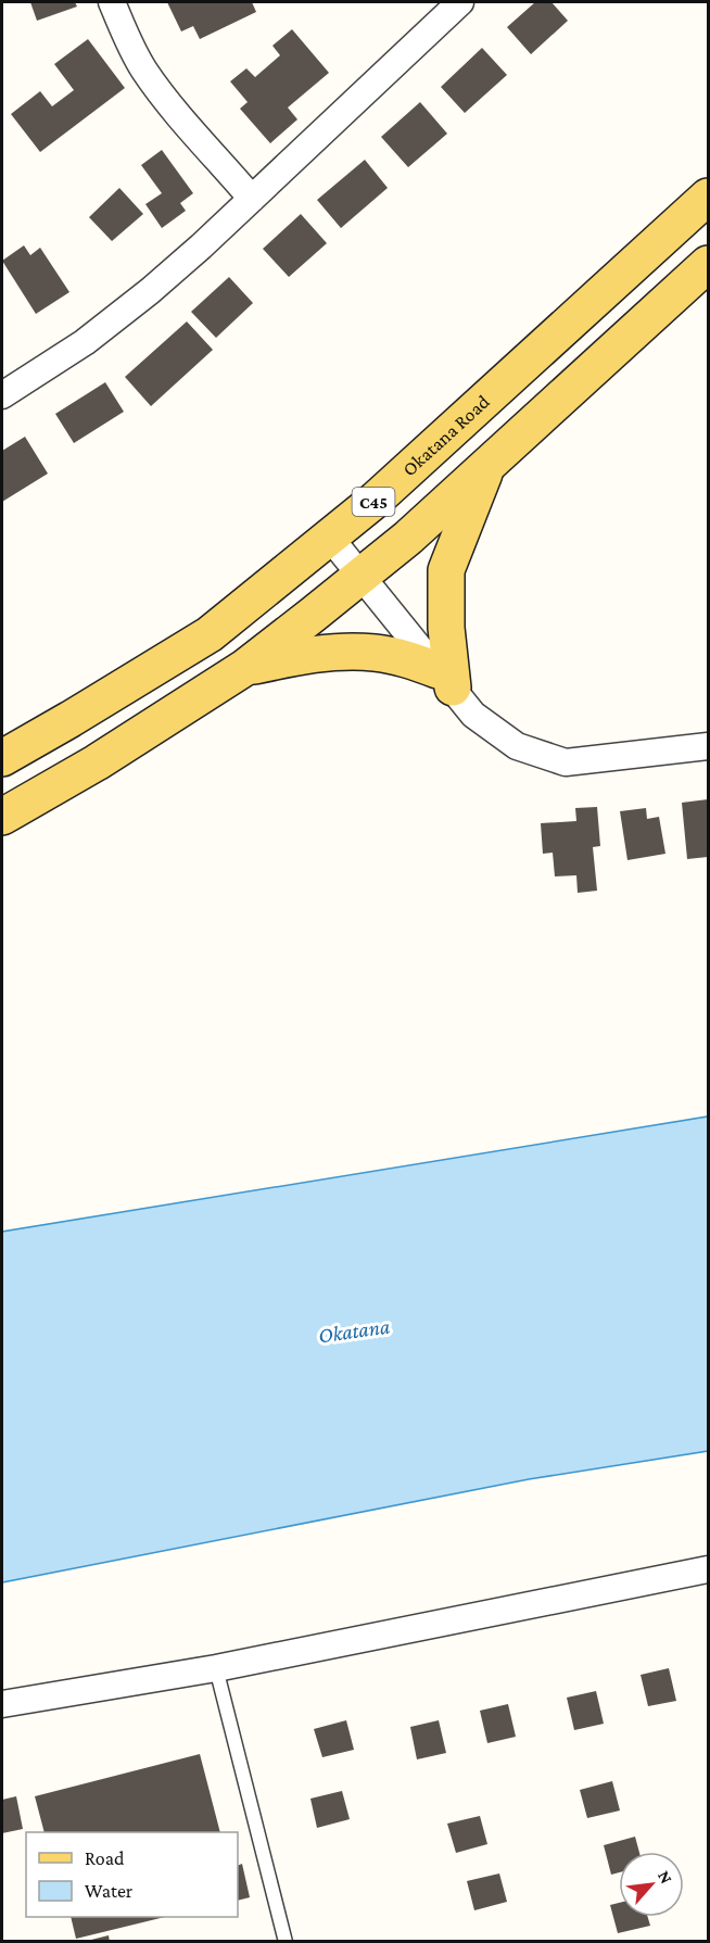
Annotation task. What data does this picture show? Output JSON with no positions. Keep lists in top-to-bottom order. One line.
{"streets":{"main road":["Okatana Road","C45"]},"water":["Okatana"],"legend":["Road","Water"],"north":"top right"}
